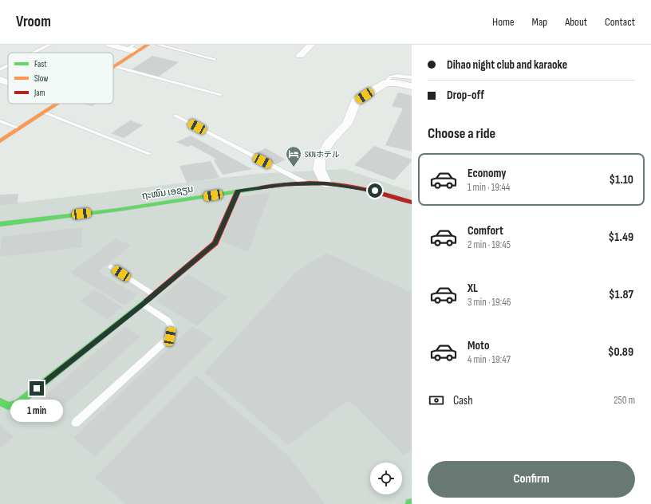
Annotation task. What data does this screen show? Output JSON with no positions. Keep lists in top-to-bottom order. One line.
{"streets":{"street":["ຖະໜົນ ເອຊຽນ"]},"places":{"hotel":["SKNホテル"]},"legend":["Fast","Slow","Jam"],"page":{"header":"Vroom","nav":["Home","Map","About","Contact"],"banner":["Dihao night club and karaoke","Drop-off"],"heading":"Choose a ride","list":[{"name":"Economy","note":"1 min · 19:44","value":"$1.10"},{"name":"Comfort","note":"2 min · 19:45","value":"$1.49"},{"name":"XL","note":"3 min · 19:46","value":"$1.87"},{"name":"Moto","note":"4 min · 19:47","value":"$0.89"}],"pay":["Cash","250 m"],"bubble":"1 min","buttons":"Confirm"}}
